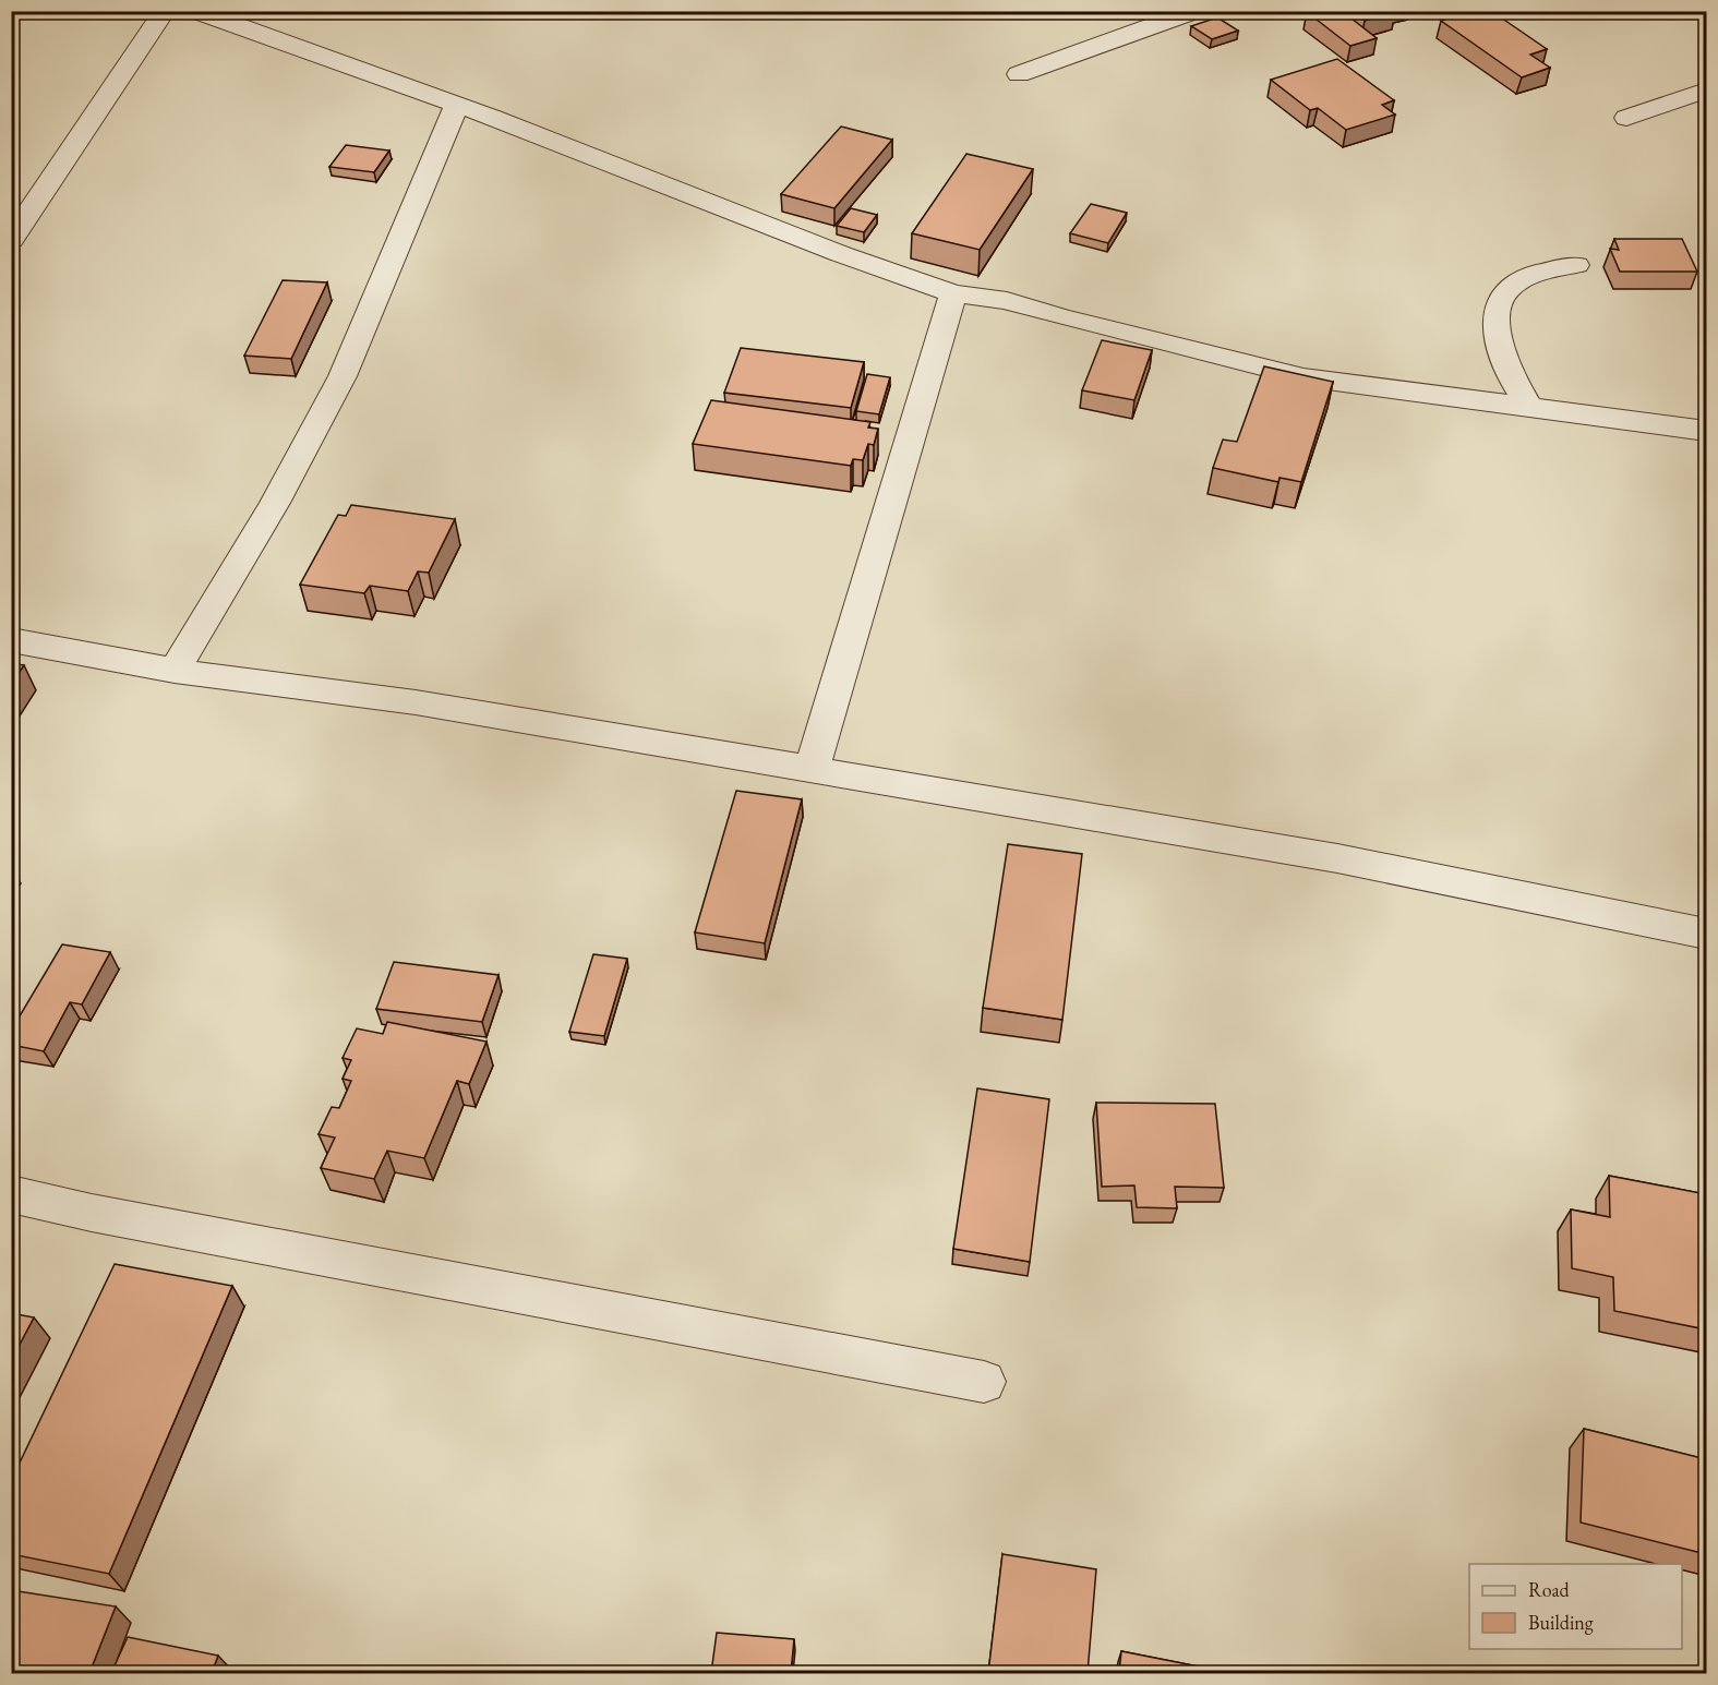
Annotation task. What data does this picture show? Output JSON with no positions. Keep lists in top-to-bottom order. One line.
{"legend":["Road","Building"]}
